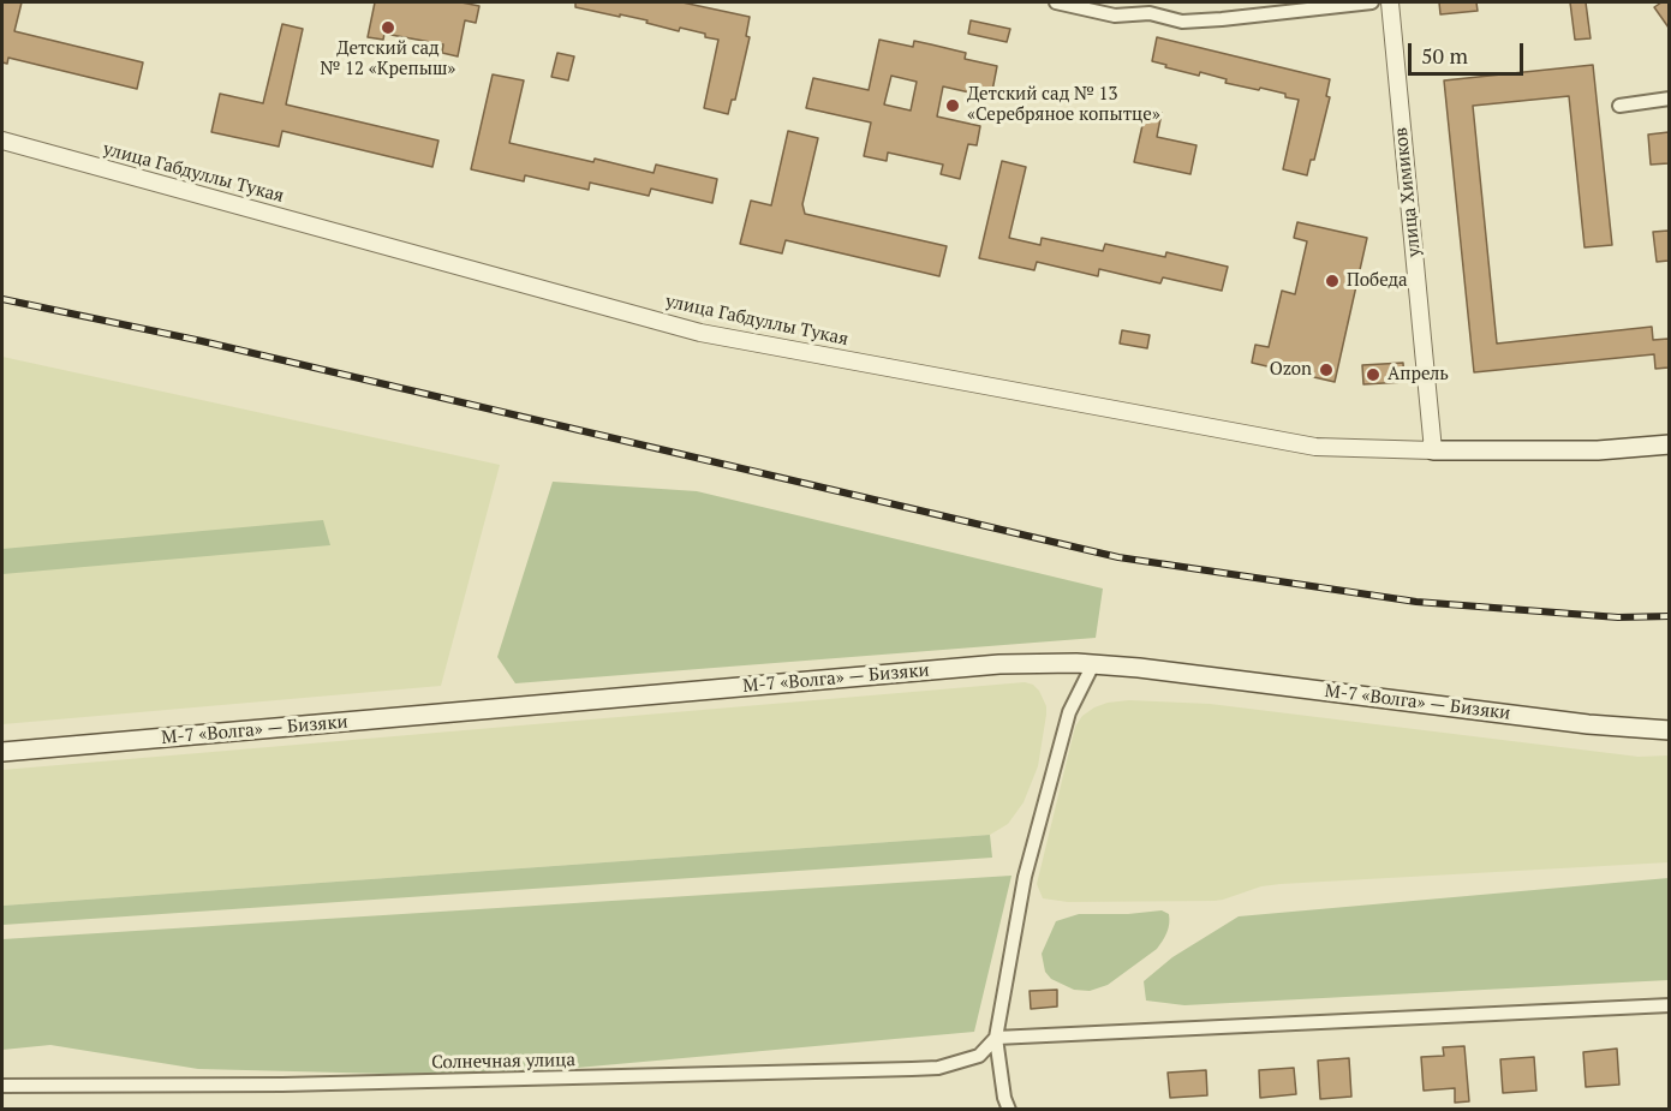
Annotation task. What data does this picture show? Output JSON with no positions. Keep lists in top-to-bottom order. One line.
{"streets":{"main road":["М-7 «Волга» — Бизяки"],"street":["улица Габдуллы Тукая","улица Химиков","Солнечная улица"]},"crossings":[["улица Габдуллы Тукая","улица Химиков"]],"places":["Детский сад № 12 «Крепыш»","Детский сад № 13 «Серебряное копытце»","Победа","Ozon","Апрель"],"scale_bar":"50 m"}
